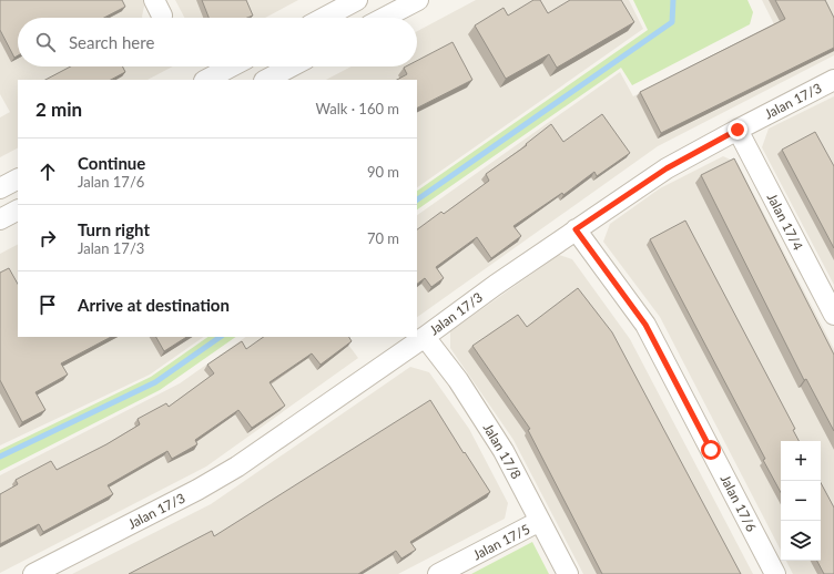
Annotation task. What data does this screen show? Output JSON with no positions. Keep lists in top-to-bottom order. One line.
{"streets":{"street":["Jalan 17/3","Jalan 17/4","Jalan 17/8","Jalan 17/6","Jalan 17/5"]},"crossings":[["Jalan 17/3","Jalan 17/4"],["Jalan 17/3","Jalan 17/8"],["Jalan 17/3","Jalan 17/6"],["Jalan 17/8","Jalan 17/5"]],"page":{"search":"Search here","heading":["2 min","Walk · 160 m"],"list":[["Continue","Jalan 17/6","90 m"],["Turn right","Jalan 17/3","70 m"],"Arrive at destination"],"map_buttons":["+","−"]}}
